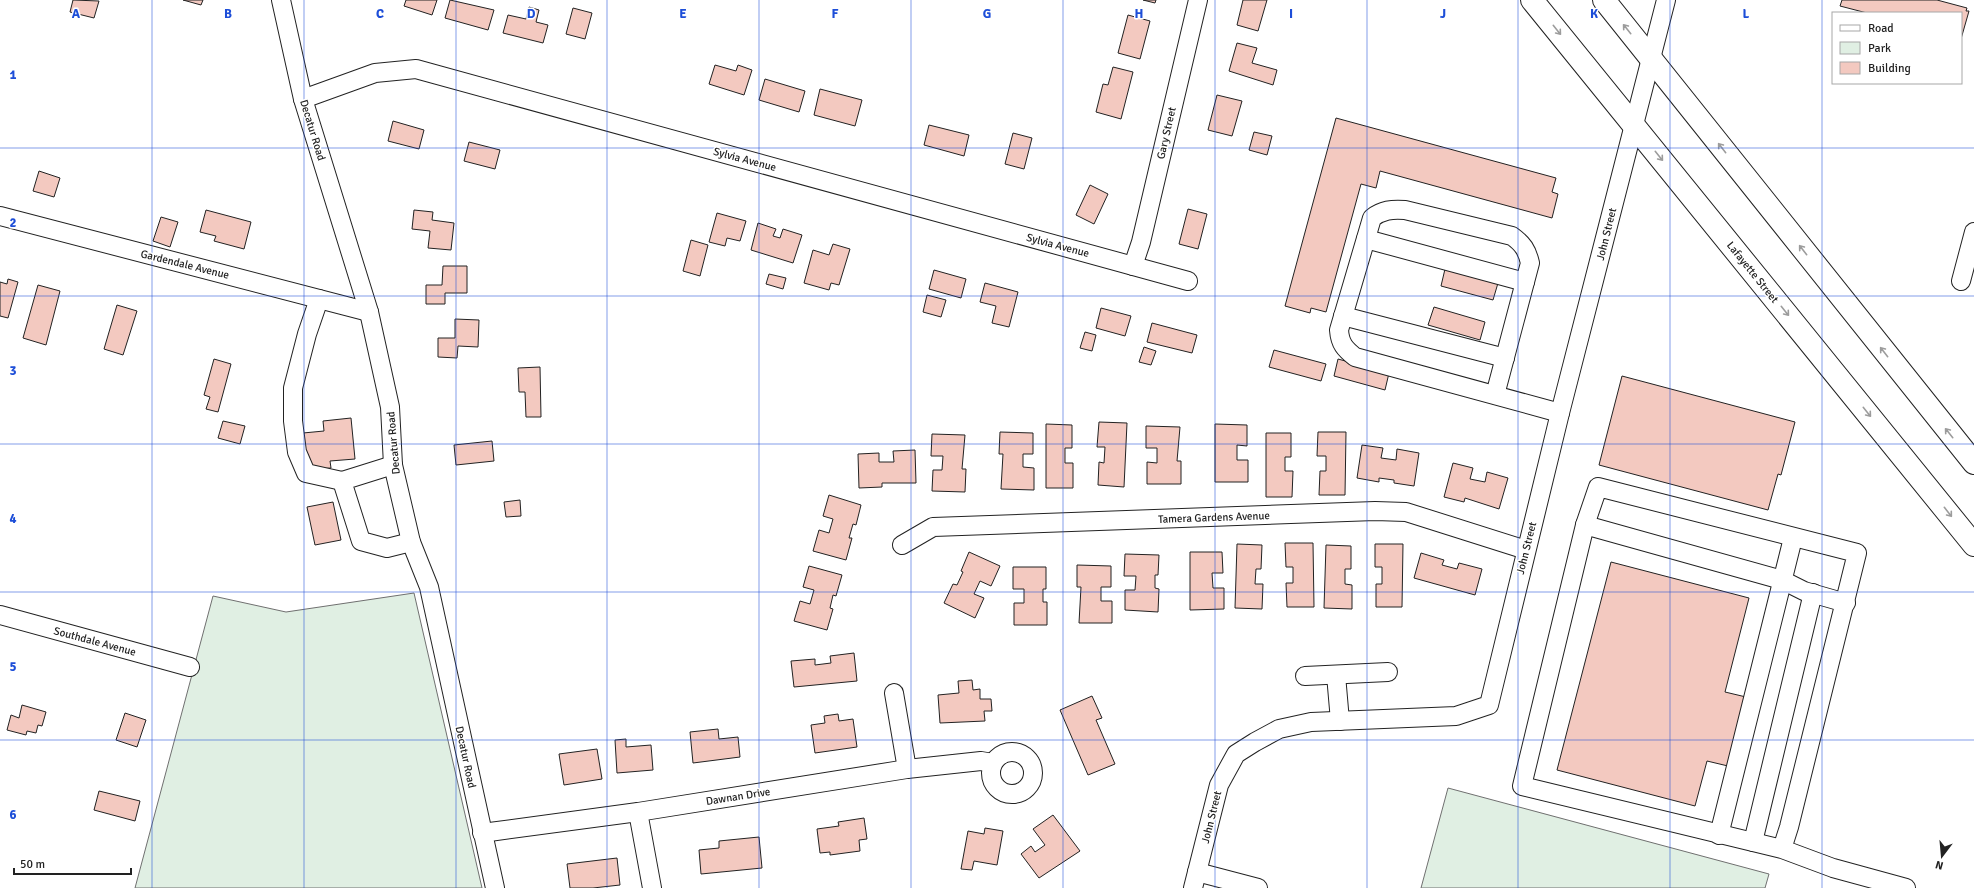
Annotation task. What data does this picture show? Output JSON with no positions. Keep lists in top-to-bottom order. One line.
{"streets":{"highway":["Lafayette Street"],"street":["Decatur Road","Gary Street","Sylvia Avenue","John Street","Gardendale Avenue","Tamera Gardens Avenue","Southdale Avenue","Dawnan Drive"]},"crossings":[["Decatur Road","Sylvia Avenue"],["Decatur Road","Gardendale Avenue"],["Decatur Road","Dawnan Drive"],["Gary Street","Sylvia Avenue"],["John Street","Lafayette Street"],["John Street","Tamera Gardens Avenue"]],"legend":["Road","Park","Building"],"scale_bar":"50 m","north":"bottom","grid":{"columns":["A","B","C","D","E","F","G","H","I","J","K","L"],"rows":["1","2","3","4","5","6"]}}
